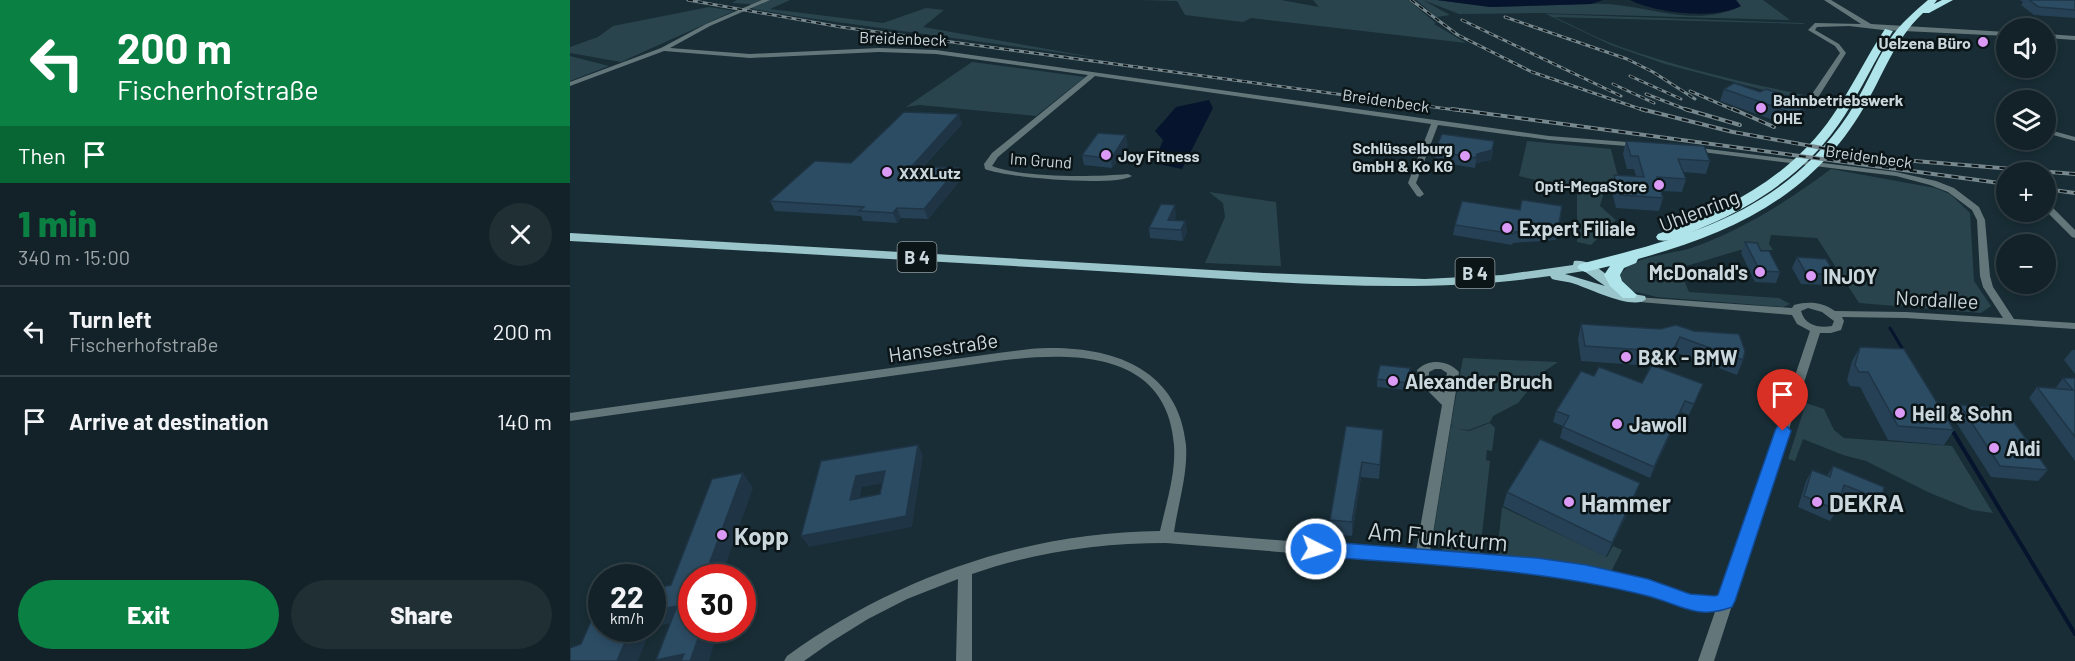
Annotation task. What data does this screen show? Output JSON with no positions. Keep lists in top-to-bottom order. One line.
{"streets":{"highway":["Uhlenring","B 4"],"street":["Breidenbeck","Im Grund","Nordallee","Hansestraße","Am Funkturm"]},"crossings":[["Breidenbeck","Im Grund"],["Breidenbeck","Nordallee"],["Uhlenring","B 4"],["Hansestraße","Am Funkturm"]],"places":["Uelzena Büro","Bahnbetriebswerk OHE","Joy Fitness","Schlüsselburg GmbH & Ko KG","XXXLutz","Opti-MegaStore","Expert Filiale","McDonald's","INJOY","B&K - BMW","Alexander Bruch","Heil & Sohn","Jawoll","Aldi","Hammer","DEKRA","Kopp"],"page":{"turn":["200 m","Fischerhofstraße"],"map_buttons":["+","−"],"then":"Then","heading":["1 min","340 m · 15:00"],"list":[{"name":"Turn left","note":"Fischerhofstraße","value":"200 m"},{"name":"Arrive at destination","value":"140 m"}],"speed":"22 km/h","limit":"30","buttons":["Exit","Share"]}}
